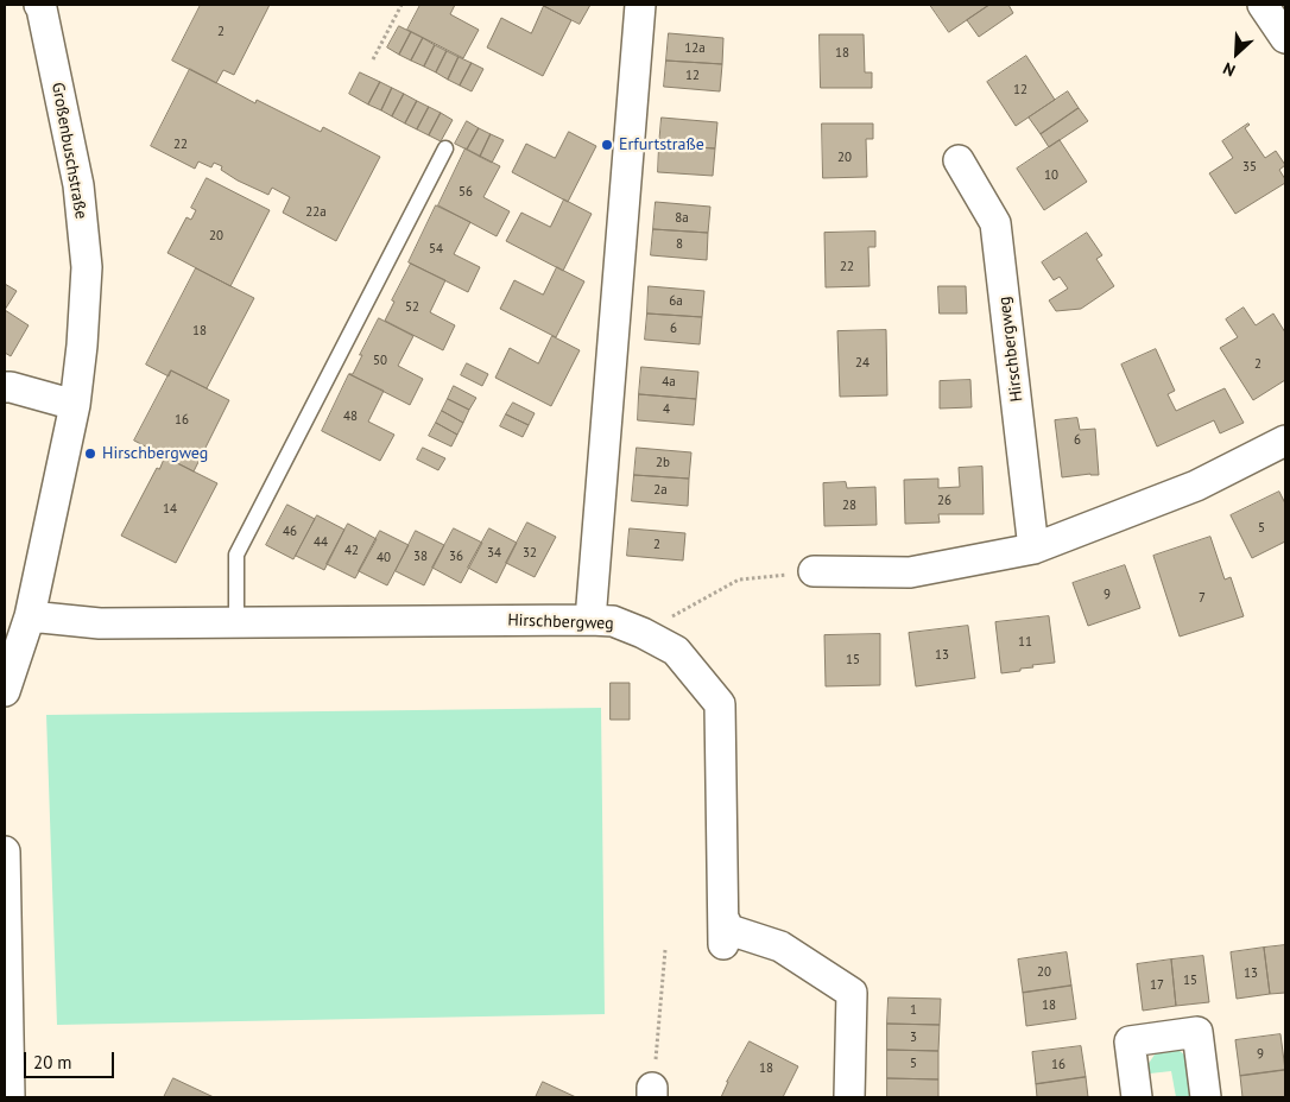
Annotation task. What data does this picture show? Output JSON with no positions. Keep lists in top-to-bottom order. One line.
{"streets":{"street":["Großenbuschstraße","Hirschbergweg"]},"crossings":[["Großenbuschstraße","Hirschbergweg"]],"places":["Erfurtstraße","Hirschbergweg"],"house_numbers":["2","12a","18","12","12","22","20","35","10","56","22a","8a","20","8","54","22","6a","52","6","18","50","24","2","4a","4","48","16","6","2b","2a","26","28","14","5","46","44","2","42","34","32","38","36","40","9","7","11","13","15","20","13","15","17","18","1","3","9","5","16","18"],"scale_bar":"20 m","north":"bottom left"}
